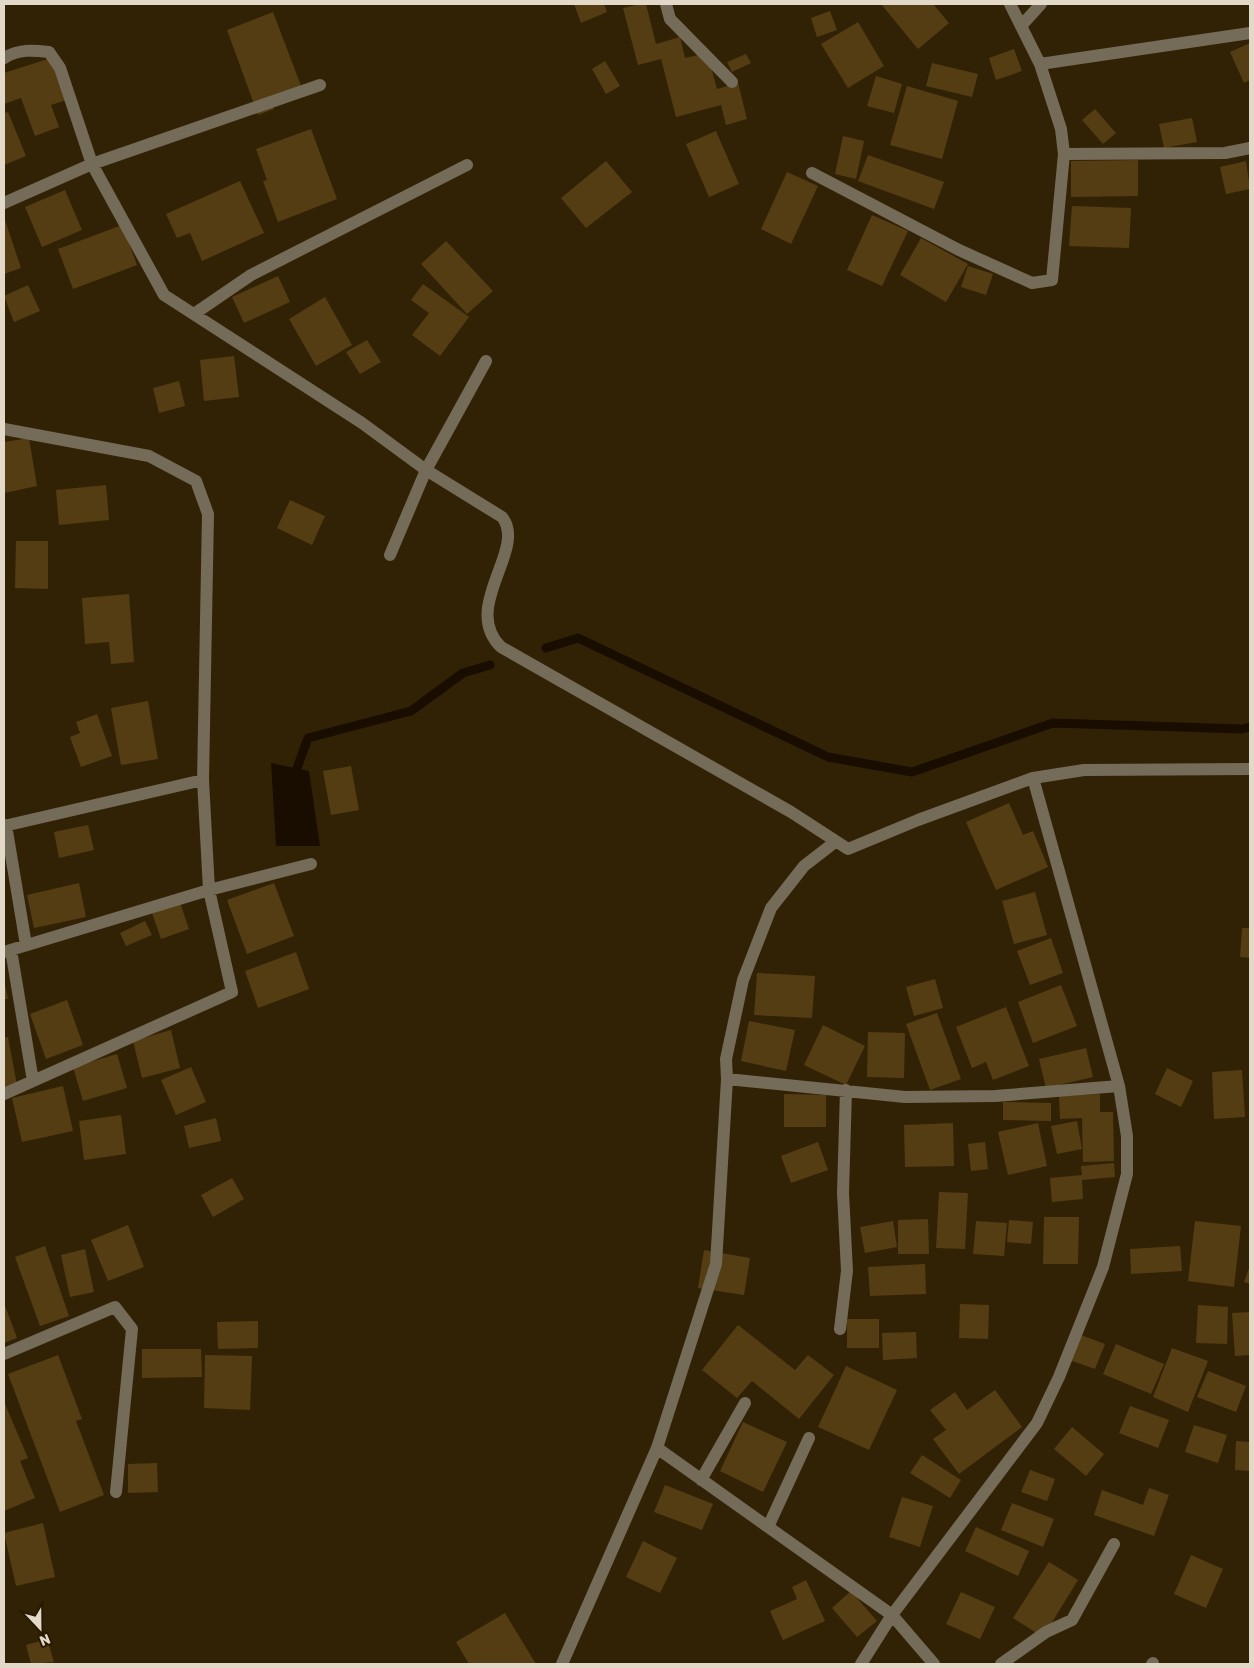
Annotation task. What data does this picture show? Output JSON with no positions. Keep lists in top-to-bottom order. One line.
{"north":"bottom"}
